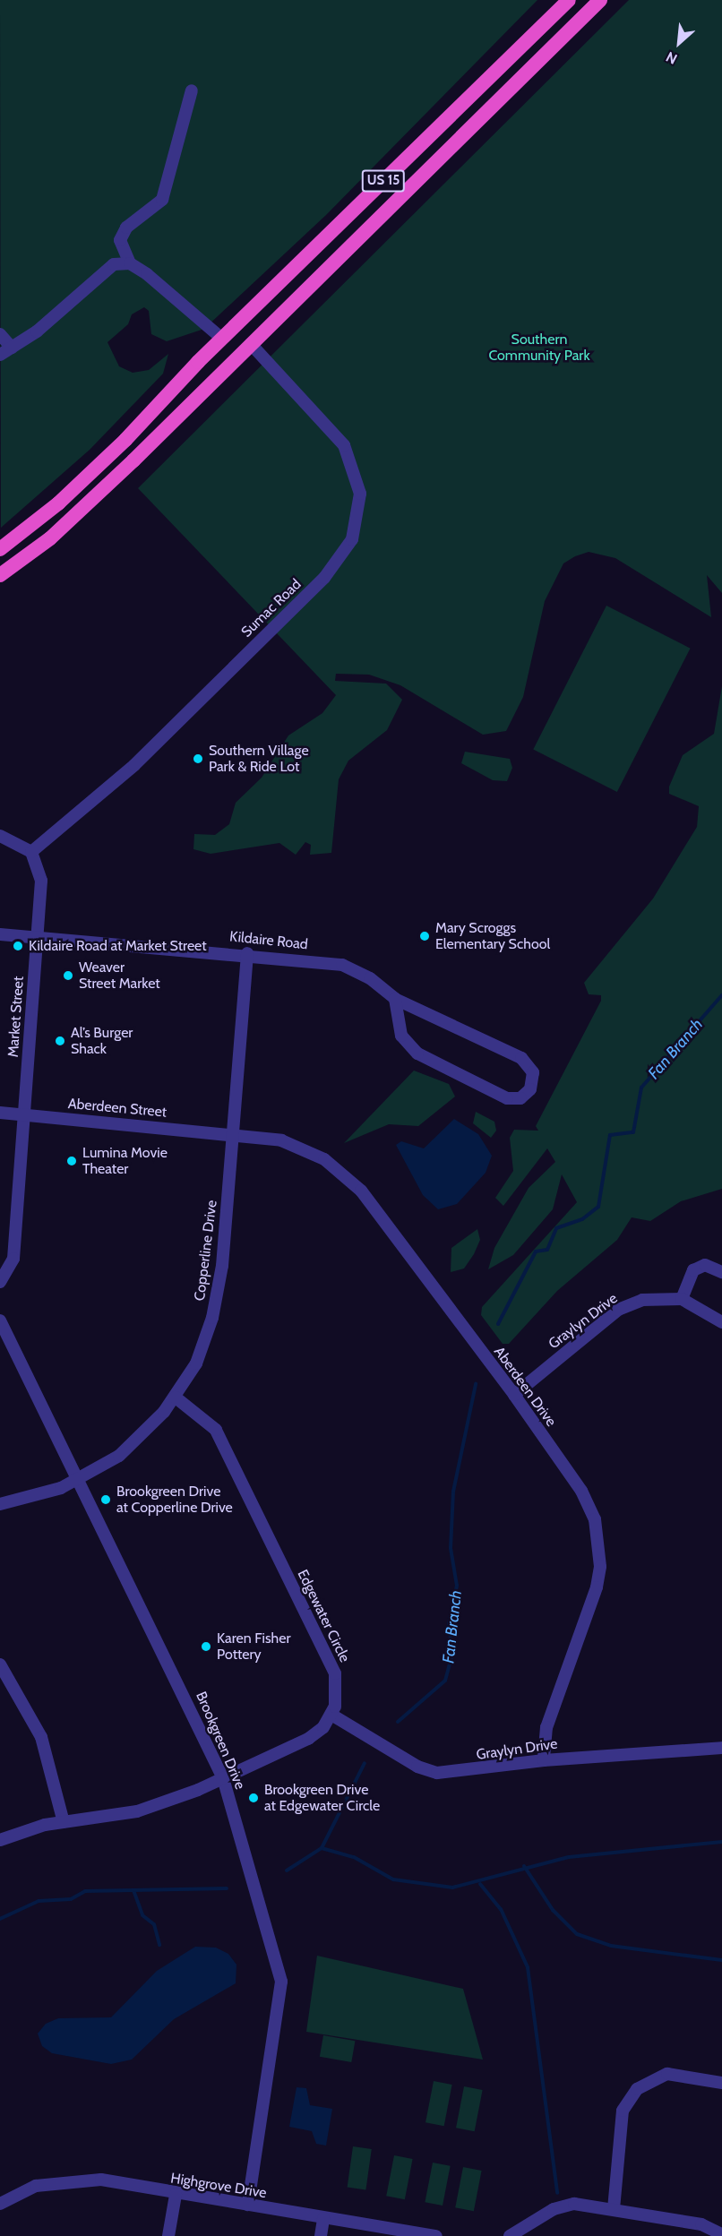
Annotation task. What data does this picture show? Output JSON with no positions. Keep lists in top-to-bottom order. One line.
{"streets":{"highway":["US 15"],"street":["Sumac Road","Kildaire Road","Market Street","Aberdeen Street","Copperline Drive","Graylyn Drive","Aberdeen Drive","Edgewater Circle","Brookgreen Drive","Highgrove Drive"]},"crossings":[["US 15","Sumac Road"],["Sumac Road","Market Street"],["Kildaire Road","Market Street"],["Kildaire Road","Copperline Drive"],["Market Street","Aberdeen Street"],["Aberdeen Street","Copperline Drive"],["Aberdeen Street","Aberdeen Drive"],["Copperline Drive","Aberdeen Drive"],["Copperline Drive","Edgewater Circle"],["Copperline Drive","Brookgreen Drive"],["Graylyn Drive","Aberdeen Drive"],["Graylyn Drive","Edgewater Circle"],["Brookgreen Drive","Highgrove Drive"]],"water":["Fan Branch"],"parks":["Southern Community Park"],"places":["Southern Village Park & Ride Lot","Mary Scroggs Elementary School","Kildaire Road at Market Street","Weaver Street Market","Al’s Burger Shack","Lumina Movie Theater","Brookgreen Drive at Copperline Drive","Karen Fisher Pottery","Brookgreen Drive at Edgewater Circle"],"north":"bottom left"}
